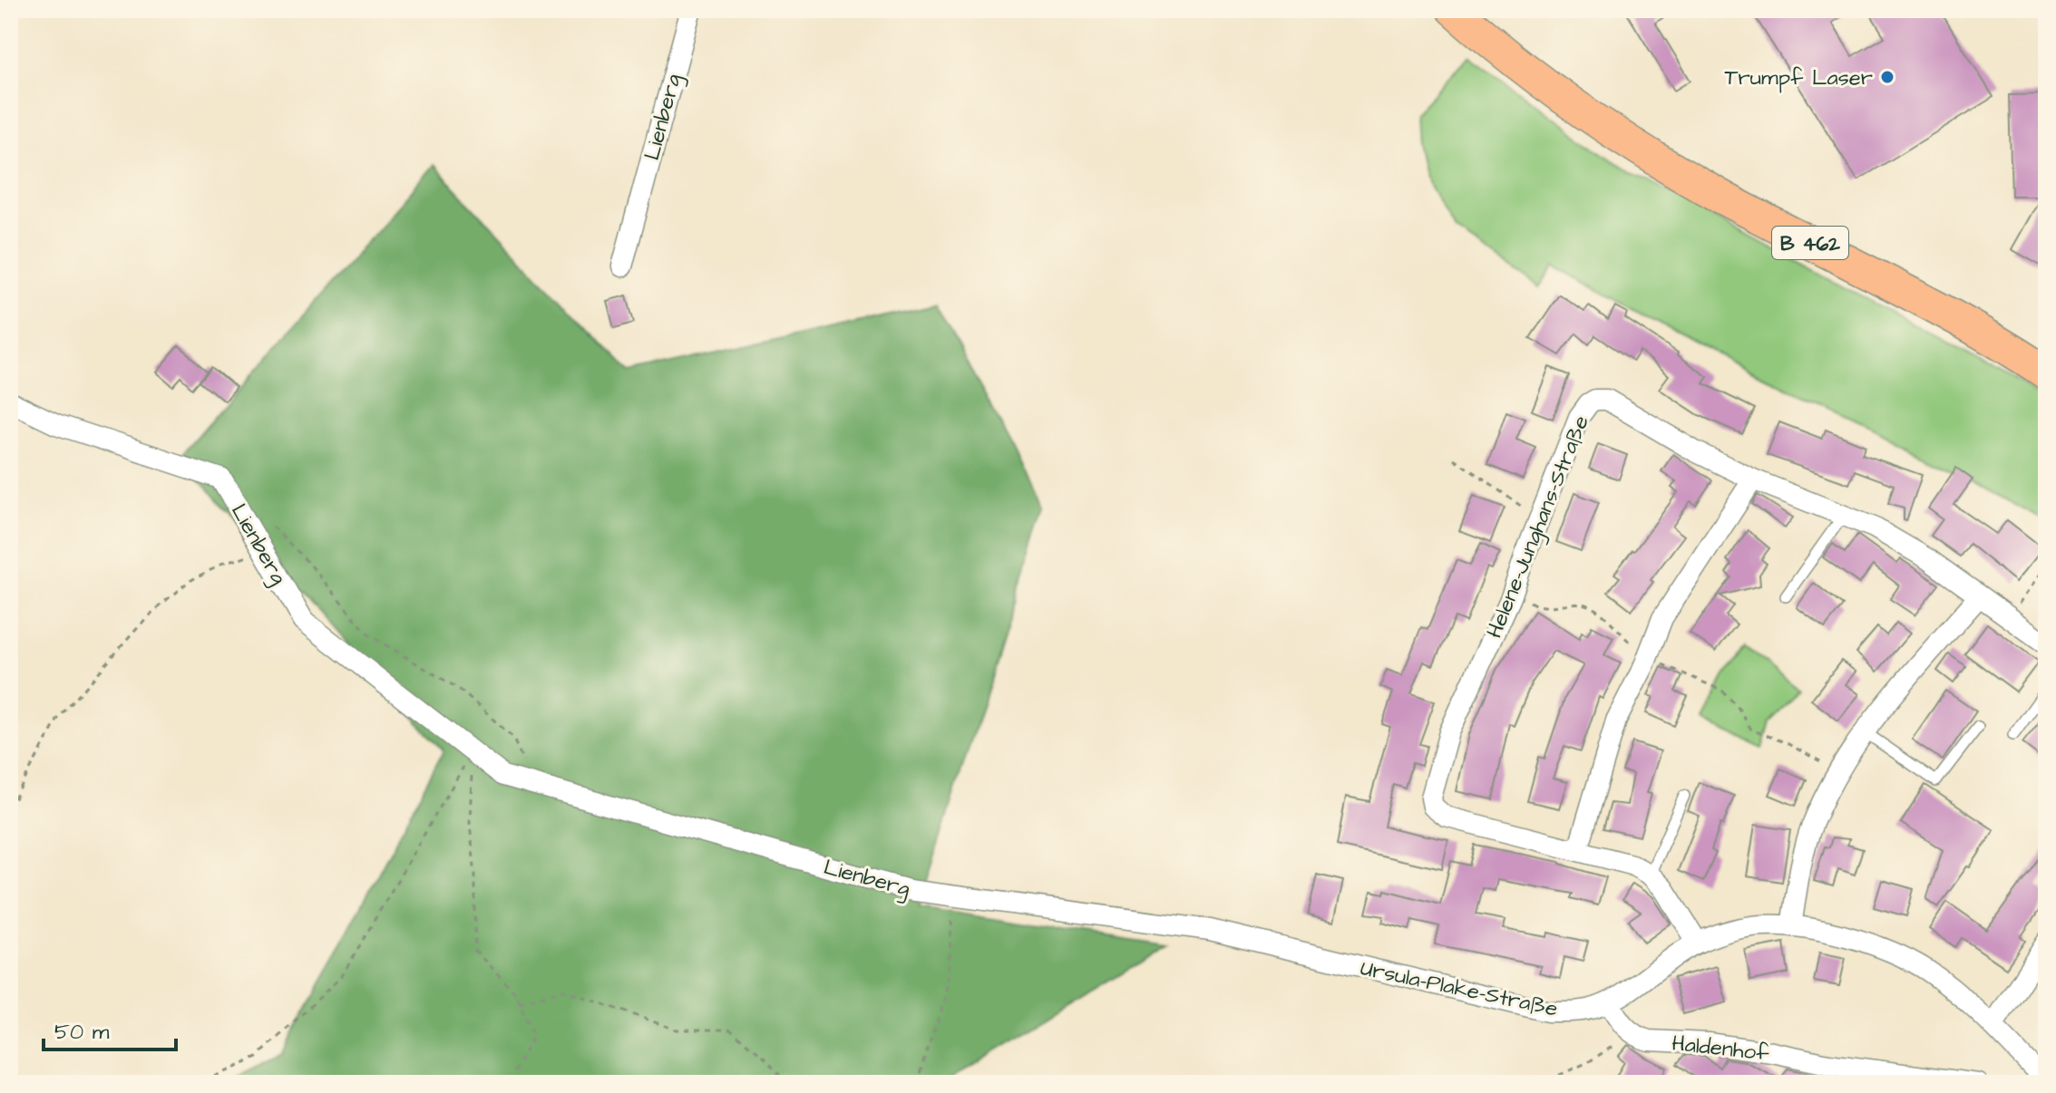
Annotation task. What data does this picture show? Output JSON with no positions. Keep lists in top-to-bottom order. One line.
{"streets":{"main road":["B 462"],"street":["Lienberg","Helene-Junghans-Straße","Ursula-Plake-Straße","Haldenhof"]},"crossings":[["Lienberg","Ursula-Plake-Straße"],["Helene-Junghans-Straße","Ursula-Plake-Straße"]],"places":["Trumpf Laser"],"scale_bar":"50 m"}
